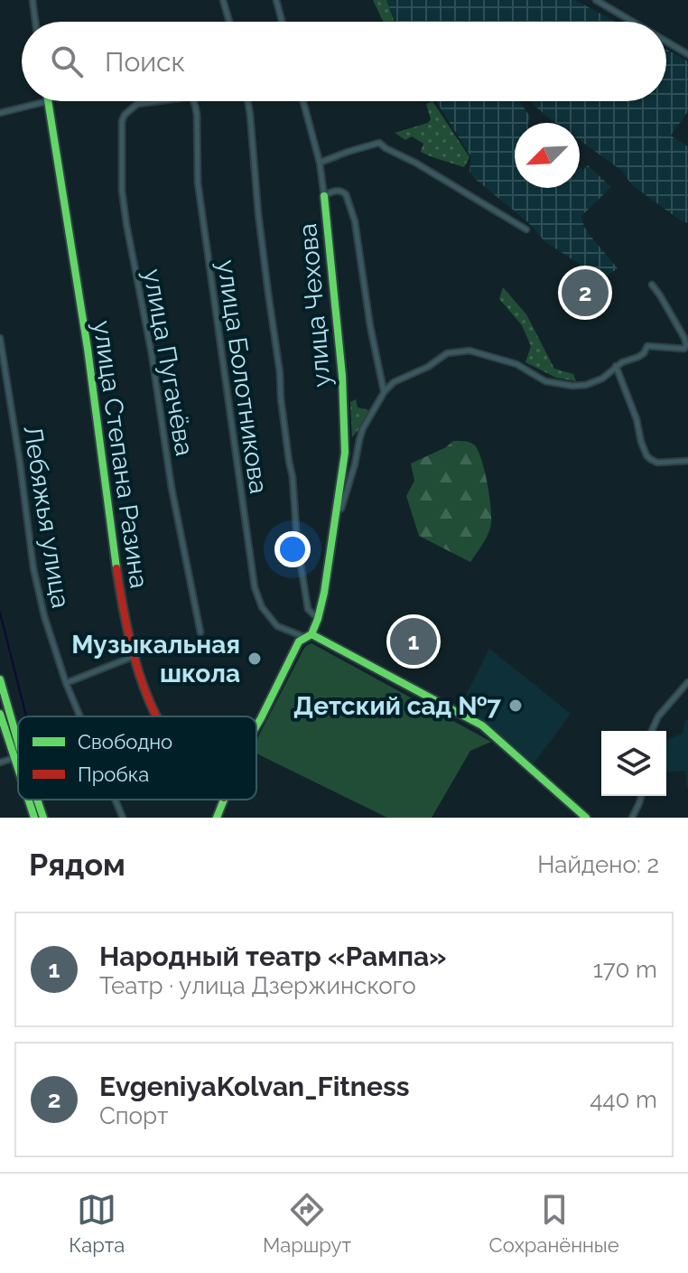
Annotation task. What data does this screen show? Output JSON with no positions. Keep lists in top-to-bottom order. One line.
{"streets":{"street":["улица Чехова","улица Пугачёва","улица Болотникова","улица Степана Разина","Лебяжья улица"]},"crossings":[["улица Чехова","улица Болотникова"]],"places":["Музыкальная школа","Детский сад №7"],"legend":["Свободно","Пробка"],"north":"bottom left","page":{"search":"Поиск","pins":["2","1"],"heading":["Рядом","Найдено: 2"],"list":[{"mark":"1","name":"Народный театр «Рампа»","note":"Театр · улица Дзержинского","value":"170 m"},{"mark":"2","name":"EvgeniyaKolvan_Fitness","note":"Спорт","value":"440 m"}],"nav":["Карта","Маршрут","Сохранённые"]}}
